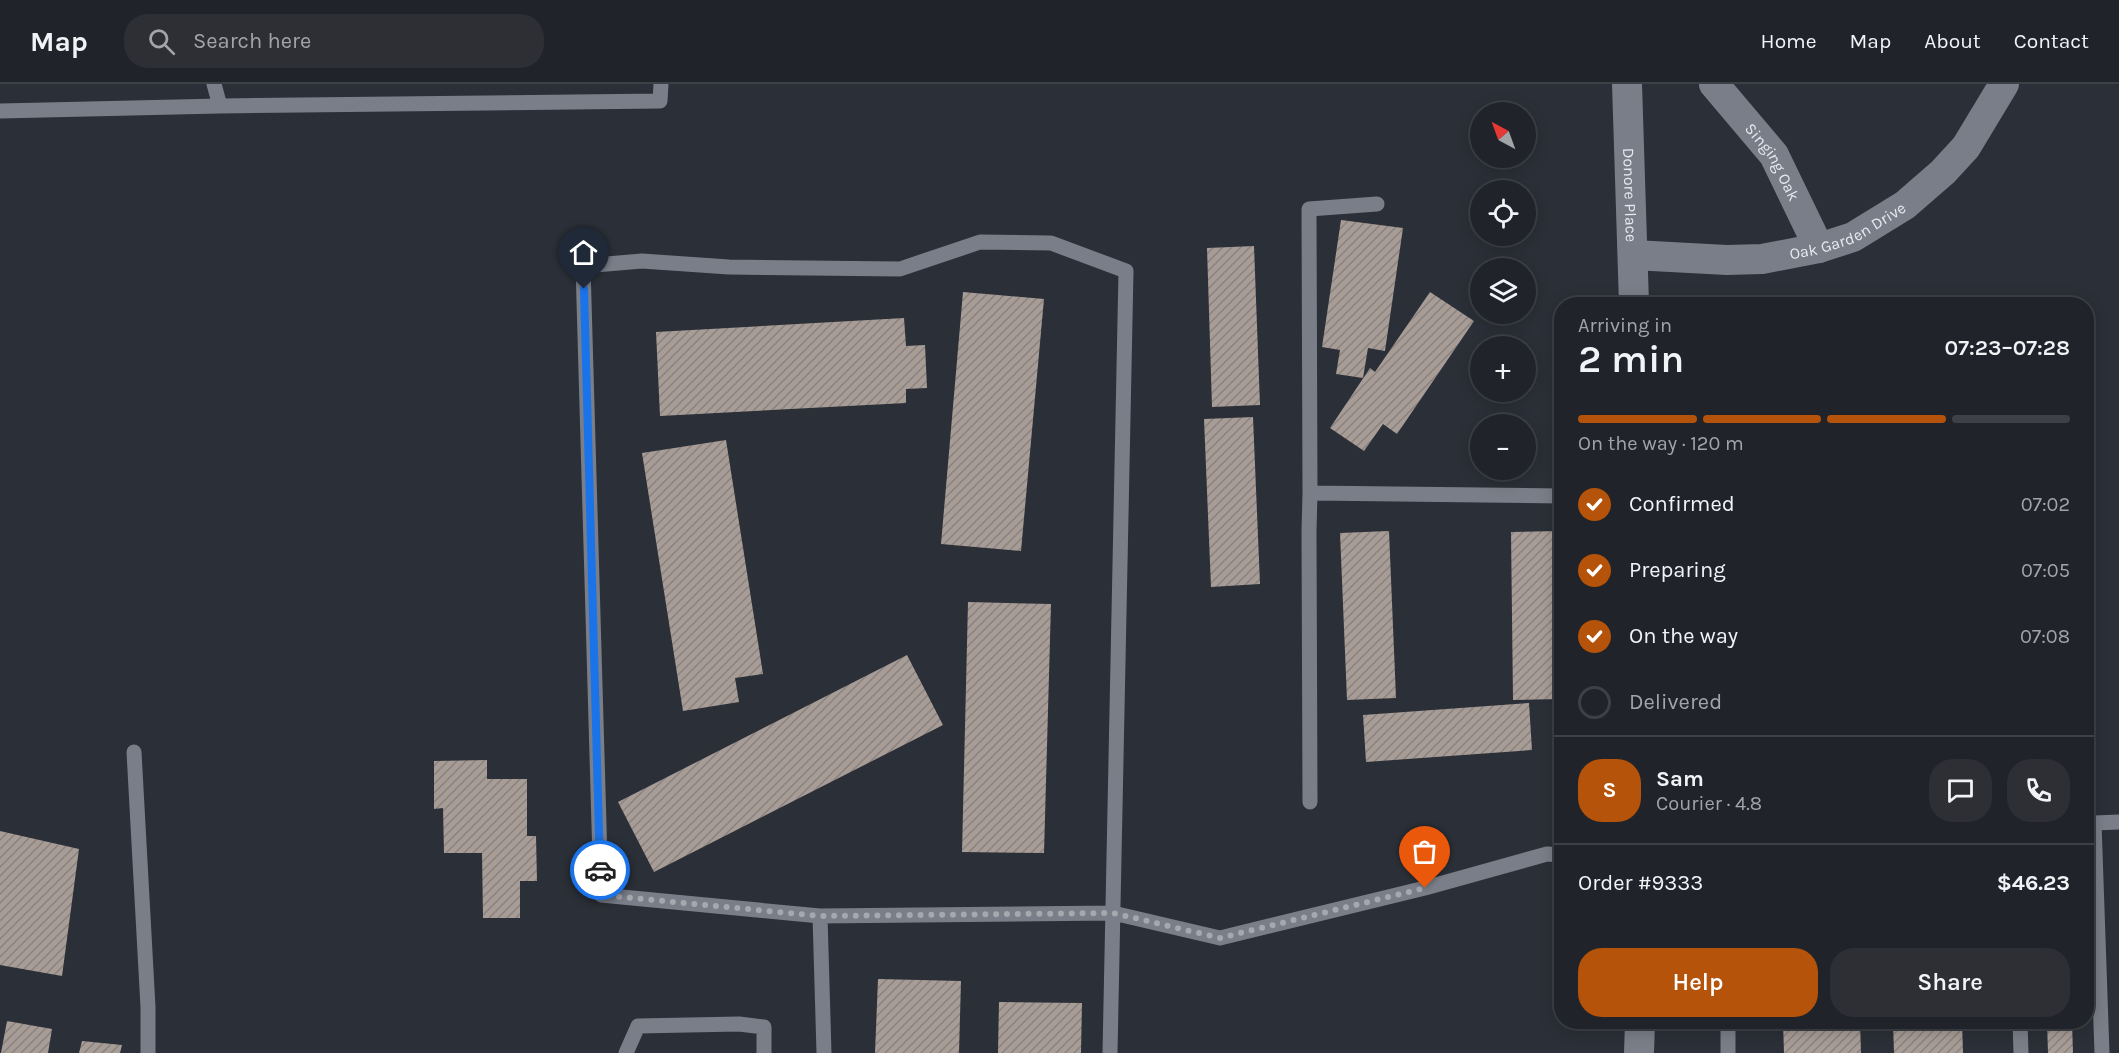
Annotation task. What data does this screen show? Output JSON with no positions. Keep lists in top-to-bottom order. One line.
{"streets":{"street":["Singing Oak","Donore Place","Oak Garden Drive"]},"crossings":[["Singing Oak","Oak Garden Drive"],["Donore Place","Oak Garden Drive"]],"north":"top left","page":{"header":"Map","search":"Search here","nav":["Home","Map","About","Contact"],"map_buttons":["+","−"],"heading":["2 min","Arriving in","07:23–07:28"],"panel":["Sam","Courier · 4.8","Order #9333","$46.23"],"bar":"On the way · 120 m","list":[["Confirmed","07:02"],["Preparing","07:05"],["On the way","07:08"],"Delivered"],"round":"S","buttons":["Help","Share"]}}
